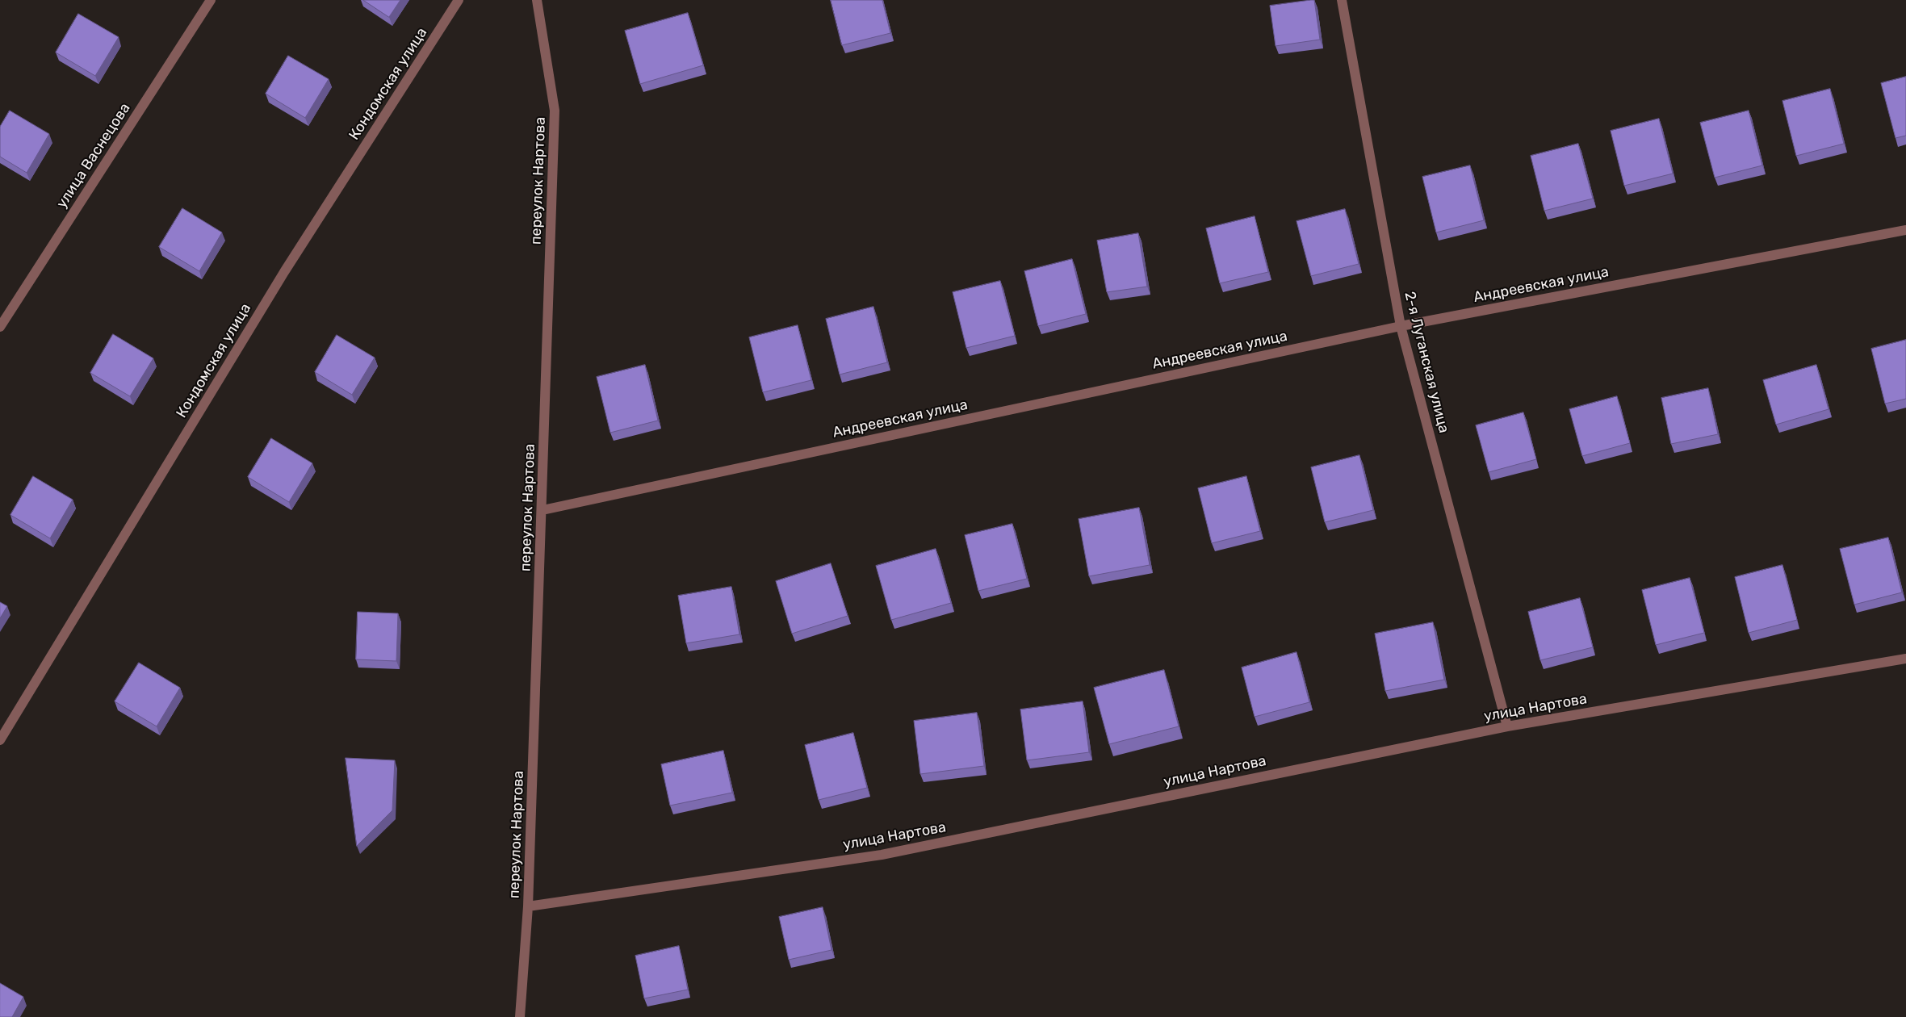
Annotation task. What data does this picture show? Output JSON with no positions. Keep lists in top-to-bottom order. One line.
{"streets":{"street":["Кондомская улица","улица Васнецова","переулок Нартова","Андреевская улица","2-я Луганская улица","улица Нартова"]},"crossings":[["переулок Нартова","Андреевская улица"],["переулок Нартова","улица Нартова"],["Андреевская улица","2-я Луганская улица"],["2-я Луганская улица","улица Нартова"]]}
